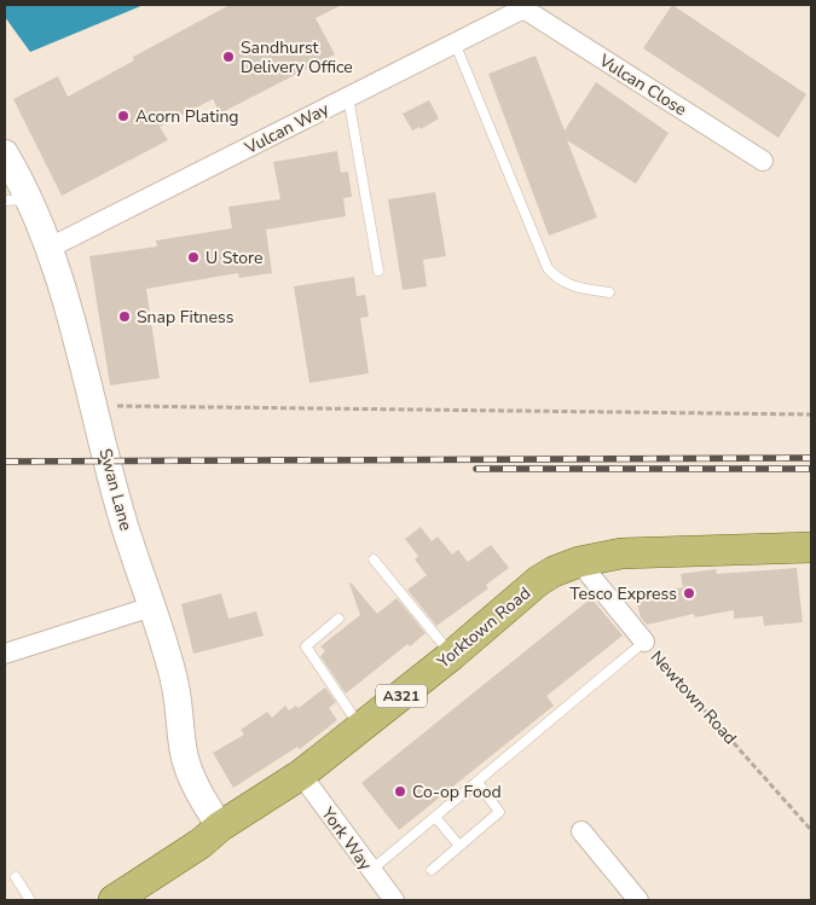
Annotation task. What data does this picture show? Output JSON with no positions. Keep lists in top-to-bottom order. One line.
{"streets":{"main road":["Yorktown Road","A321"],"street":["Vulcan Close","Vulcan Way","Swan Lane","Newtown Road","York Way"]},"crossings":[["Vulcan Close","Vulcan Way"],["Vulcan Way","Swan Lane"],["Swan Lane","Yorktown Road"],["Yorktown Road","Newtown Road"],["Yorktown Road","York Way"]],"places":["Sandhurst Delivery Office","Acorn Plating","U Store","Snap Fitness","Tesco Express","Co-op Food"]}
